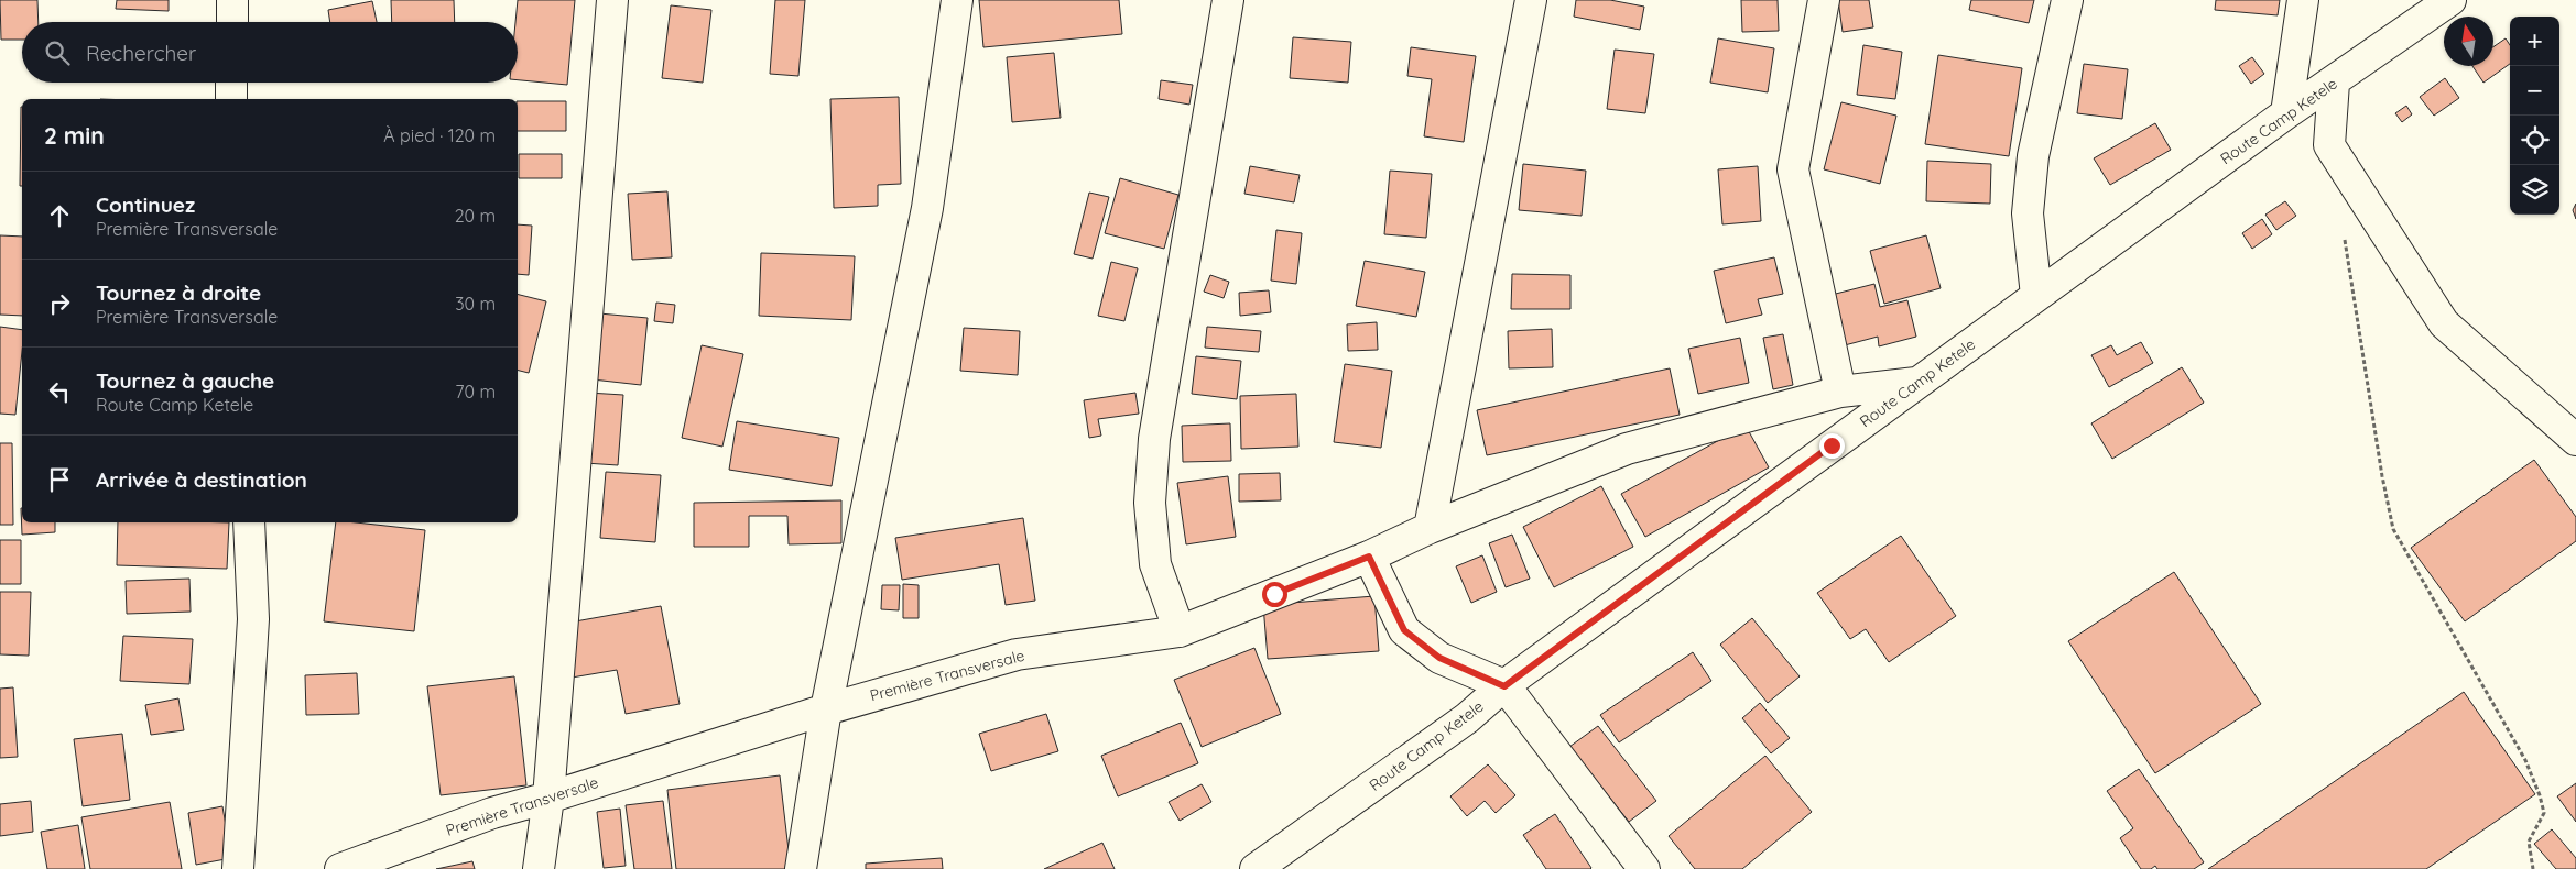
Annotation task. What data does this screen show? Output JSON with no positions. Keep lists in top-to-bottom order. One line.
{"streets":{"street":["Route Camp Ketele","Première Transversale"]},"crossings":[["Route Camp Ketele","Première Transversale"]],"north":"top","page":{"map_buttons":["+","−"],"search":"Rechercher","heading":["2 min","À pied · 120 m"],"list":[["Continuez","Première Transversale","20 m"],["Tournez à droite","Première Transversale","30 m"],["Tournez à gauche","Route Camp Ketele","70 m"],"Arrivée à destination"]}}
